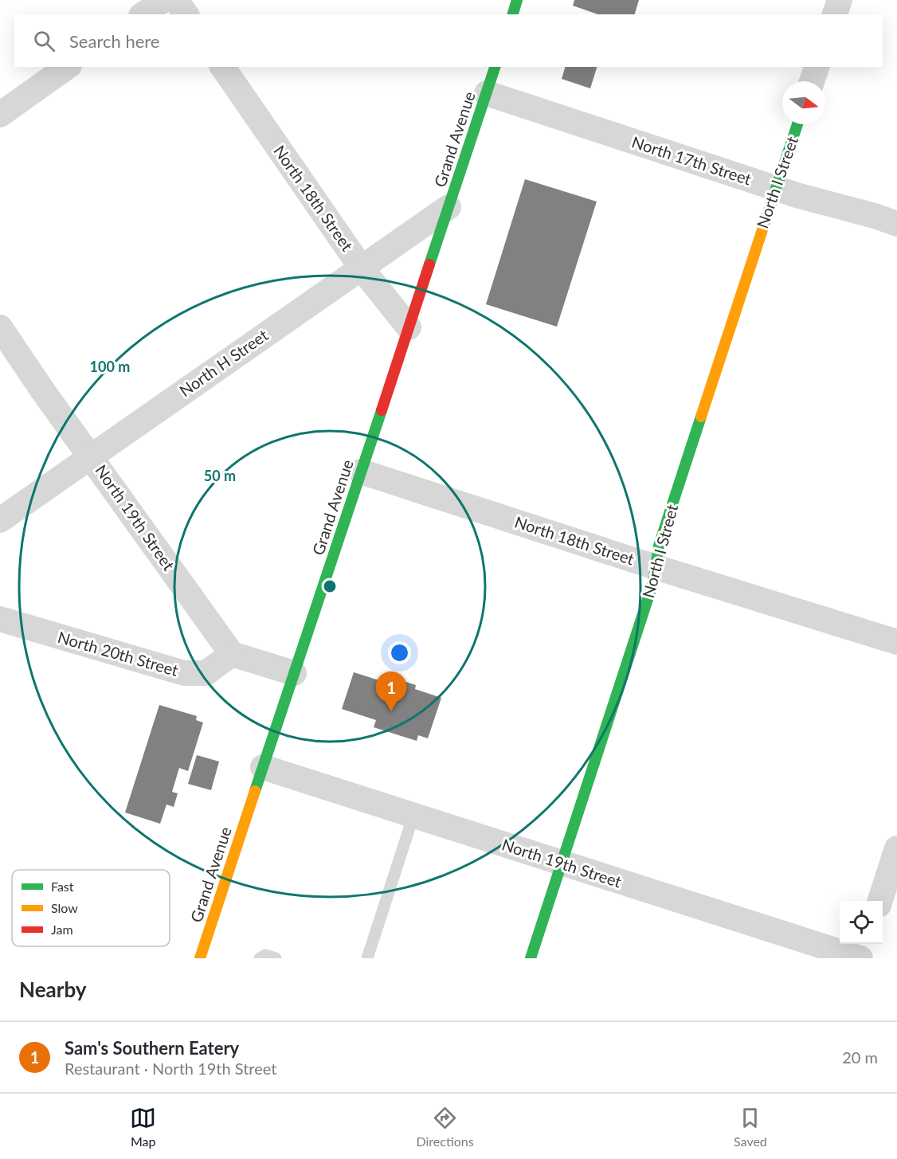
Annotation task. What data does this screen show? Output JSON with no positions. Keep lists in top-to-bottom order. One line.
{"streets":{"main road":["Grand Avenue","North I Street"],"street":["North 17th Street","North 18th Street","North H Street","North 19th Street","North 20th Street"]},"crossings":[["Grand Avenue","North 17th Street"],["Grand Avenue","North 18th Street"],["Grand Avenue","North H Street"],["Grand Avenue","North 19th Street"],["North 17th Street","North I Street"],["North I Street","North 18th Street"],["North I Street","North 19th Street"],["North 18th Street","North H Street"],["North H Street","North 19th Street"],["North 19th Street","North 20th Street"]],"legend":["Fast","Slow","Jam"],"north":"right","page":{"search":"Search here","pins":"1","heading":"Nearby","list":[{"mark":"1","name":"Sam's Southern Eatery","note":"Restaurant · North 19th Street","value":"20 m"}],"nav":["Map","Directions","Saved"]},"rings":["100 m","50 m"]}
